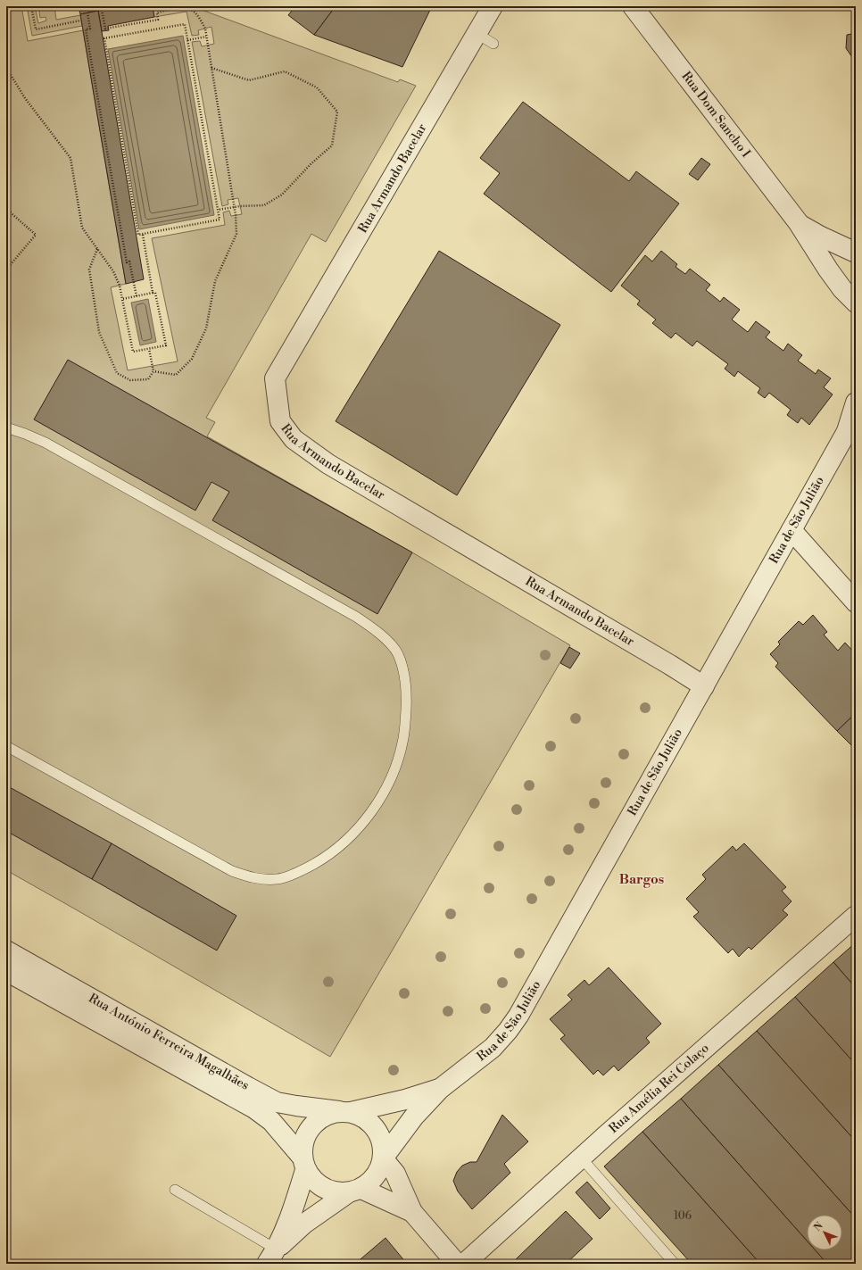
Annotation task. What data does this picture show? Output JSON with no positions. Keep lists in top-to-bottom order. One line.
{"streets":{"street":["Rua Dom Sancho I","Rua Armando Bacelar","Rua de São Julião","Rua António Ferreira Magalhães","Rua Amélia Rei Colaço"]},"crossings":[["Rua Armando Bacelar","Rua de São Julião"],["Rua de São Julião","Rua António Ferreira Magalhães"]],"districts":["Bargos"],"house_numbers":["106"],"north":"top left"}
